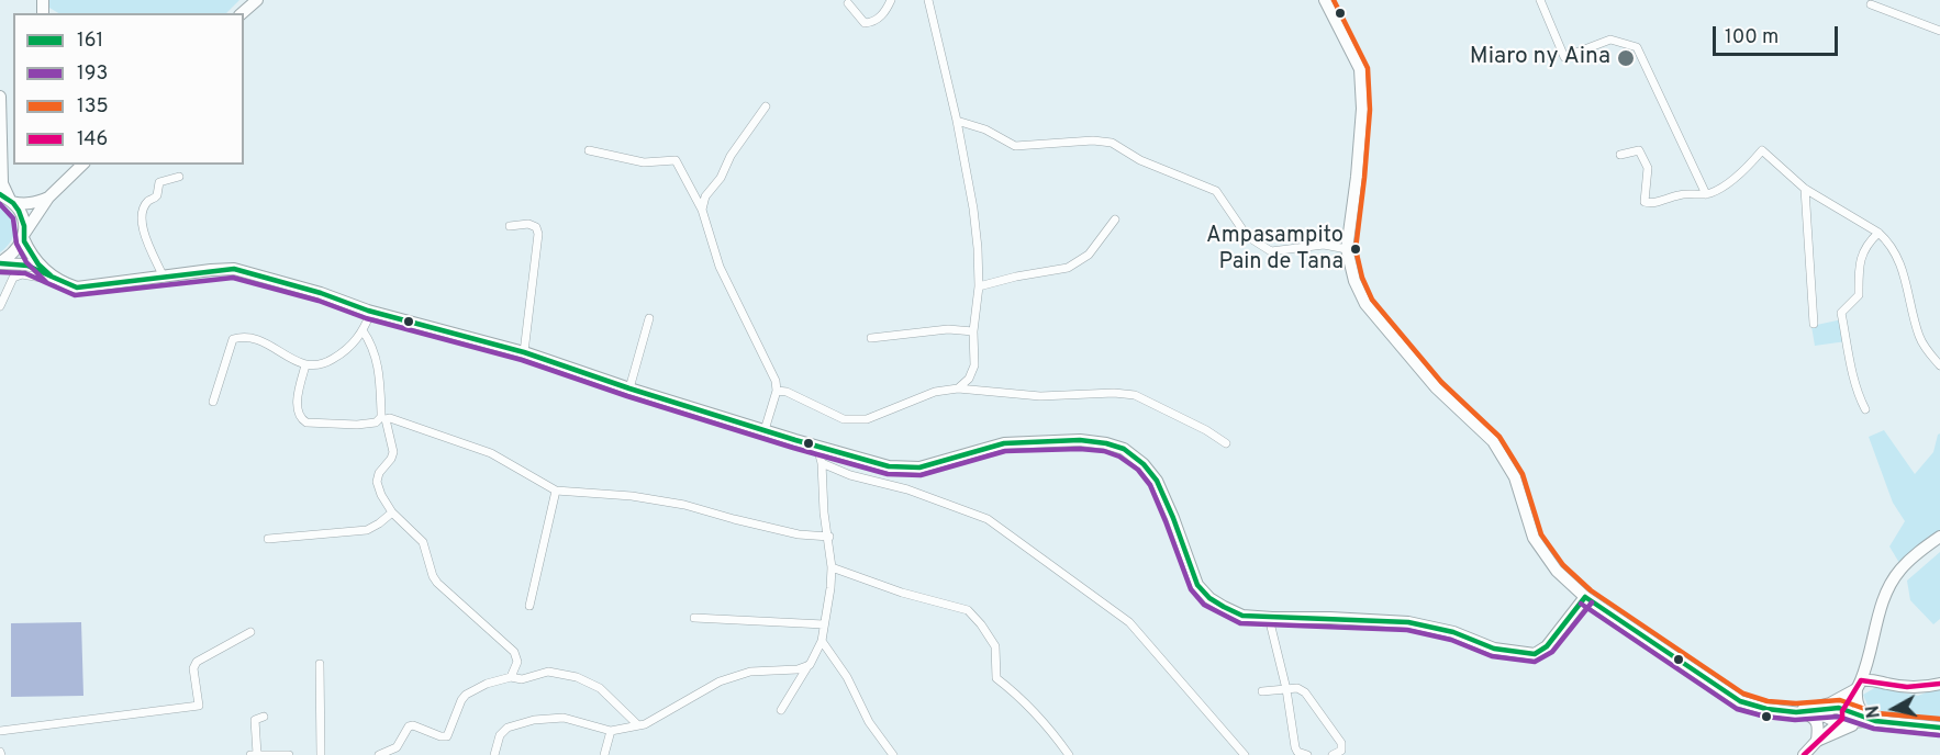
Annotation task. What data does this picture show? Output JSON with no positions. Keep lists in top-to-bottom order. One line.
{"places":["Miaro ny Aina","Ampasampito Pain de Tana"],"lines":["transit line 135","transit line 161","transit line 193","transit line 146"],"legend":["161","193","135","146"],"scale_bar":"100 m","north":"left"}
